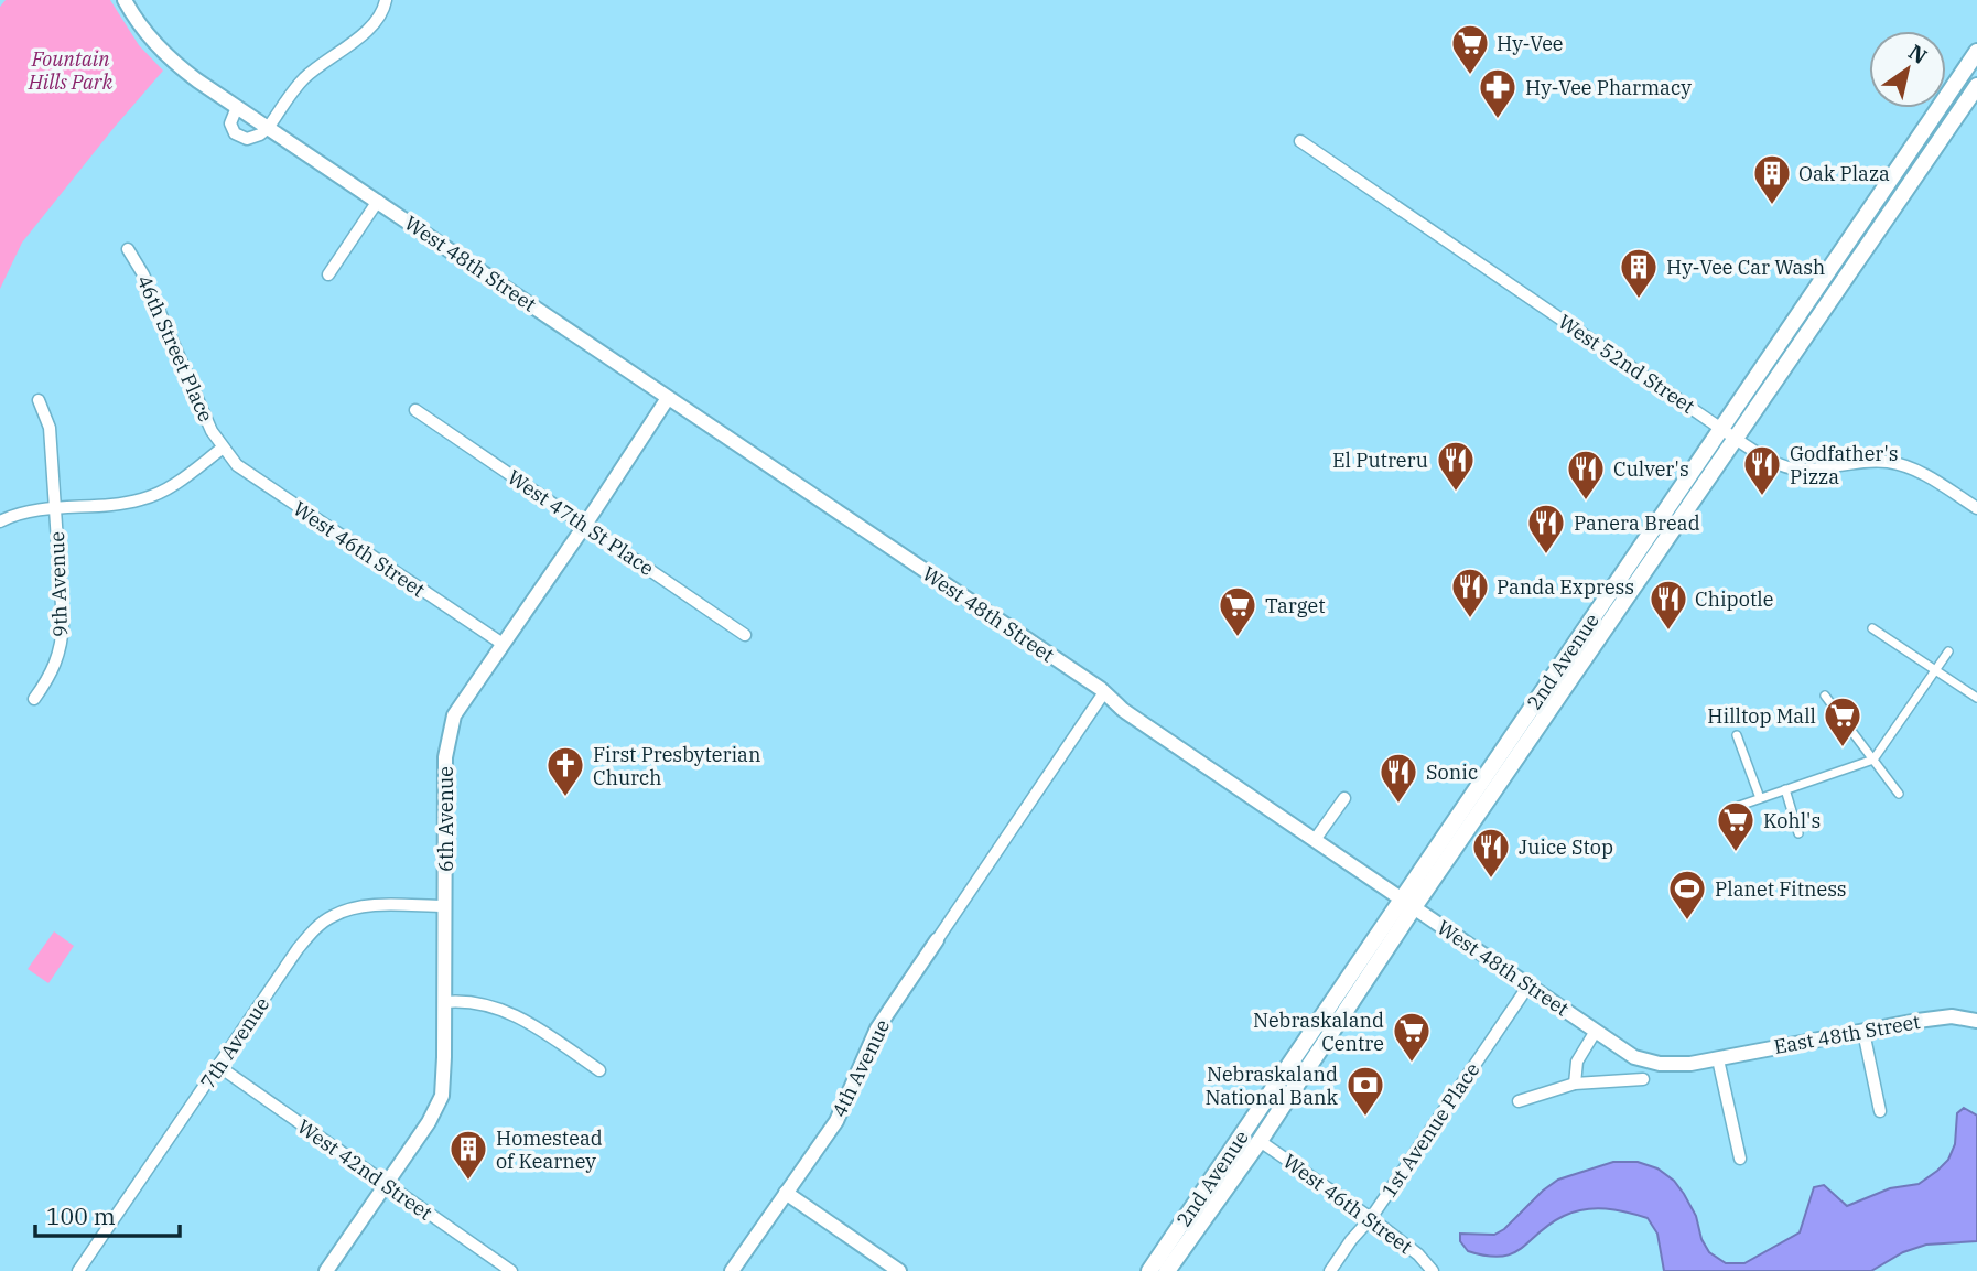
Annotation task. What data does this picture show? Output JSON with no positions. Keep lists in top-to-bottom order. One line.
{"streets":{"main road":["2nd Avenue"],"street":["West 48th Street","46th Street Place","West 52nd Street","West 47th St Place","West 46th Street","9th Avenue","6th Avenue","East 48th Street","7th Avenue","4th Avenue","1st Avenue Place","West 42nd Street"]},"crossings":[["West 48th Street","2nd Avenue"],["West 48th Street","6th Avenue"],["West 48th Street","East 48th Street"],["West 48th Street","1st Avenue Place"],["46th Street Place","West 46th Street"],["West 52nd Street","2nd Avenue"],["West 47th St Place","6th Avenue"],["West 46th Street","2nd Avenue"],["West 46th Street","6th Avenue"],["West 46th Street","1st Avenue Place"],["6th Avenue","7th Avenue"],["6th Avenue","West 42nd Street"],["7th Avenue","West 42nd Street"]],"parks":["Fountain Hills Park"],"places":{"supermarket":["Hy-Vee","Target","Hilltop Mall","Kohl's","Nebraskaland Centre"],"pharmacy":["Hy-Vee Pharmacy"],"building":["Oak Plaza","Hy-Vee Car Wash","Homestead of Kearney"],"restaurant":["El Putreru","Godfather's Pizza","Culver's","Panera Bread","Panda Express","Chipotle","Sonic","Juice Stop"],"church":["First Presbyterian Church"],"sports":["Planet Fitness"],"bank":["Nebraskaland National Bank"]},"scale_bar":"100 m","north":"top right"}
